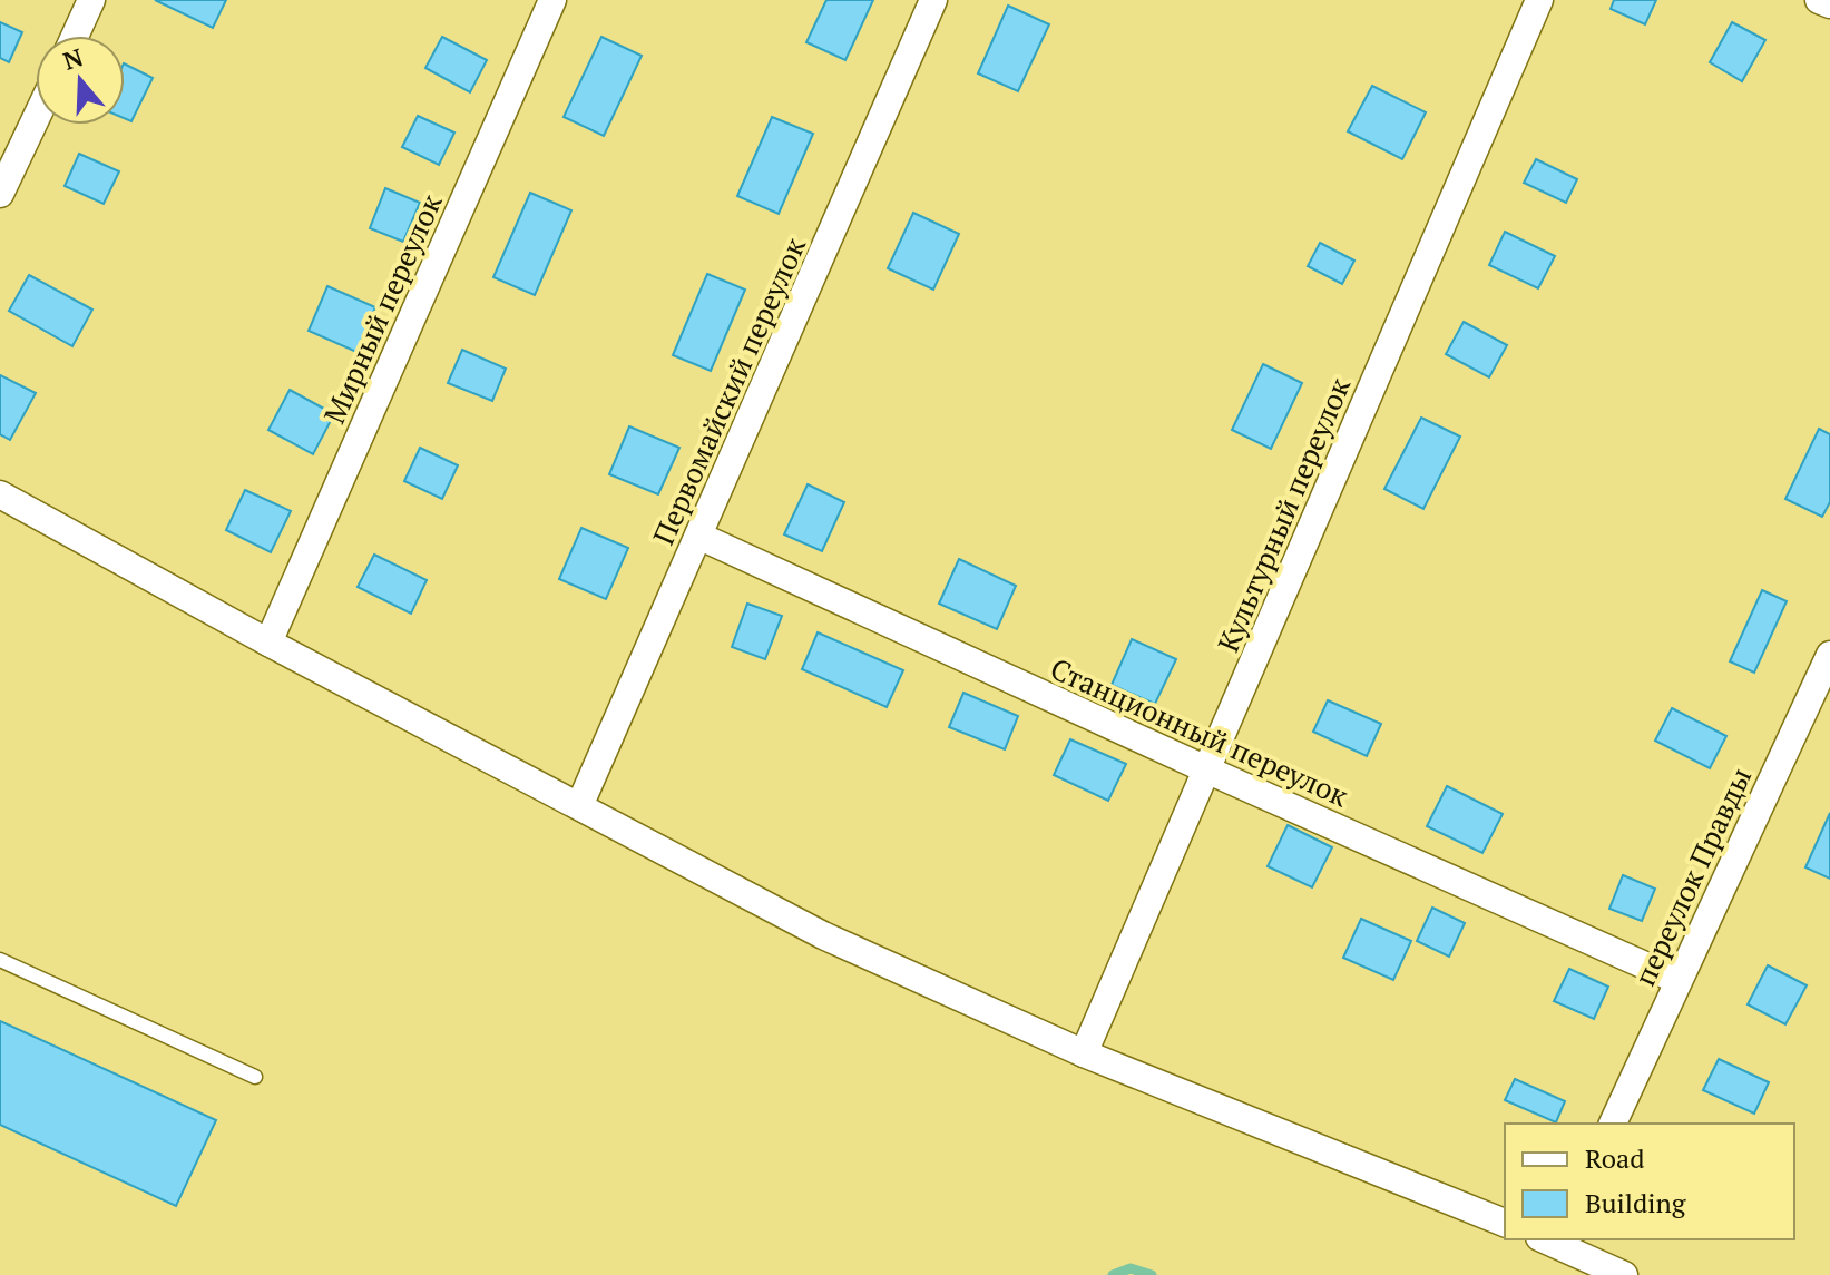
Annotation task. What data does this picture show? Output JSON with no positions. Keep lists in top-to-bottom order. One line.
{"streets":{"street":["Мирный переулок","Первомайский переулок","Культурный переулок","Станционный переулок","переулок Правды"]},"crossings":[["Первомайский переулок","Станционный переулок"],["Культурный переулок","Станционный переулок"],["Станционный переулок","переулок Правды"]],"legend":["Road","Building"],"north":"top"}
